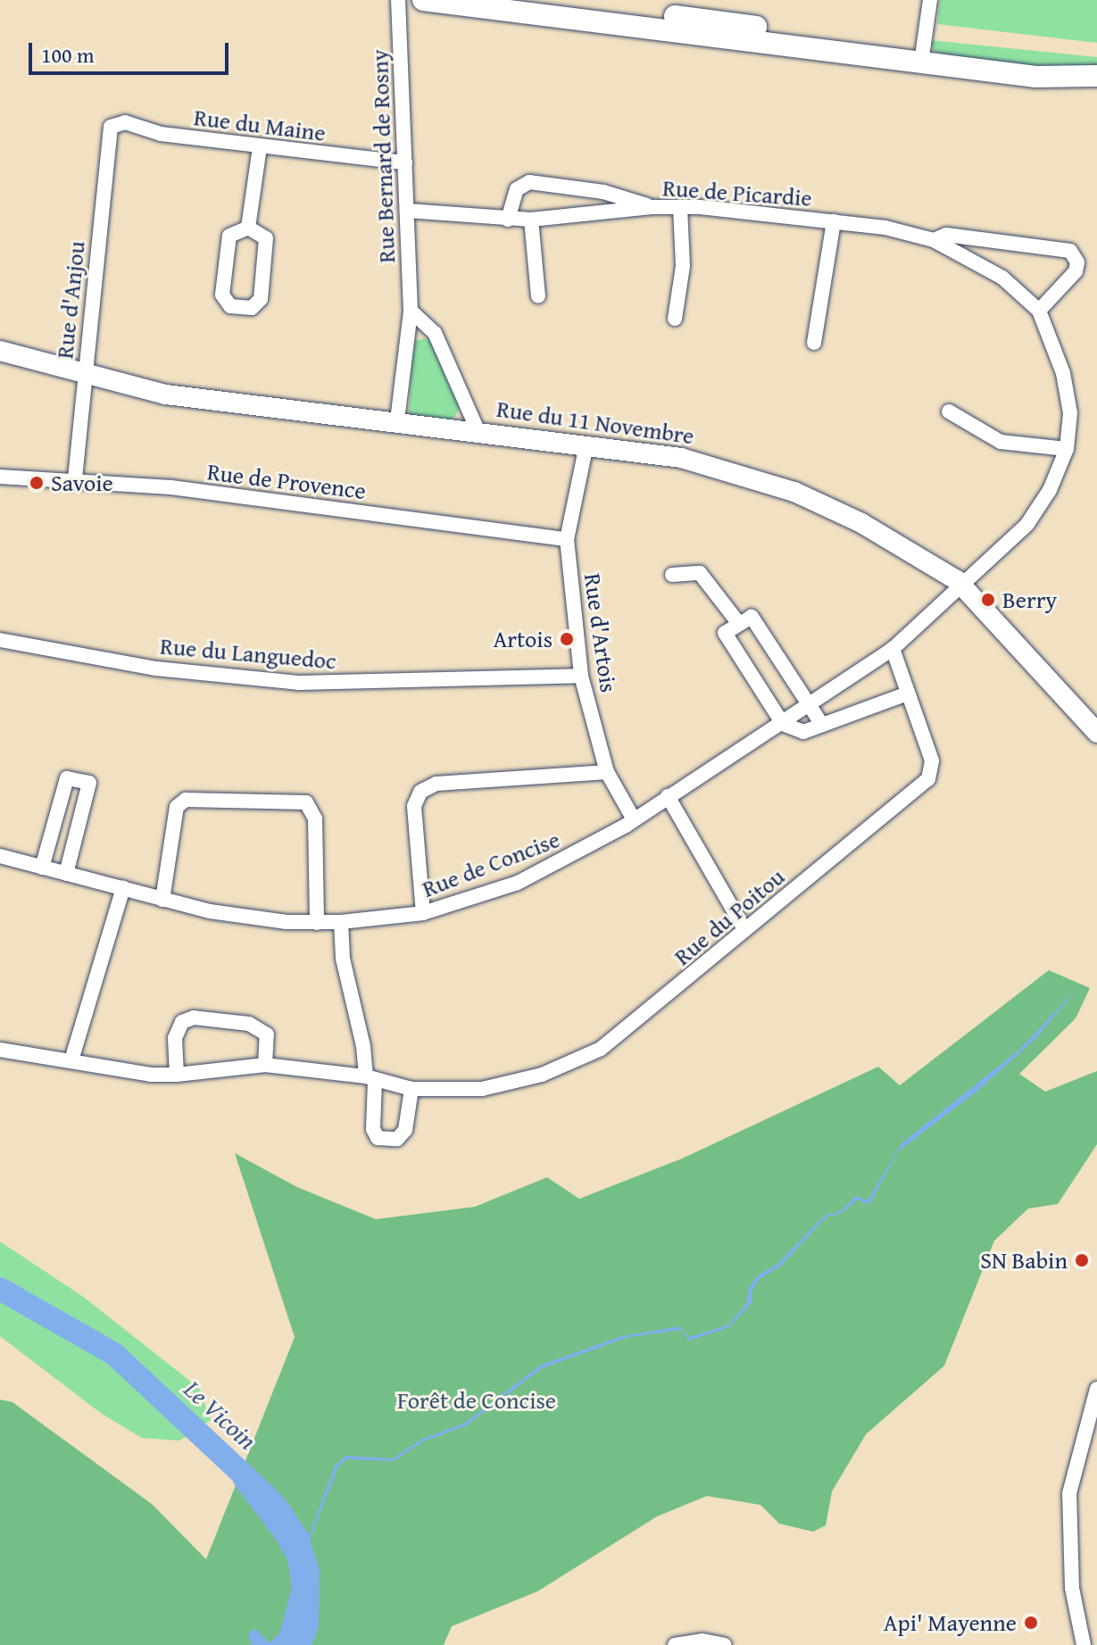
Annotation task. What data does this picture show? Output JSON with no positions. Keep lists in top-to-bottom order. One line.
{"streets":{"street":["Rue du Maine","Rue Bernard de Rosny","Rue de Picardie","Rue d'Anjou","Rue du 11 Novembre","Rue de Provence","Rue d'Artois","Rue du Languedoc","Rue de Concise","Rue du Poitou"]},"crossings":[["Rue du Maine","Rue Bernard de Rosny"],["Rue du Maine","Rue d'Anjou"],["Rue Bernard de Rosny","Rue de Picardie"],["Rue Bernard de Rosny","Rue du 11 Novembre"],["Rue de Picardie","Rue du 11 Novembre"],["Rue de Picardie","Rue de Concise"],["Rue d'Anjou","Rue du 11 Novembre"],["Rue d'Anjou","Rue de Provence"],["Rue du 11 Novembre","Rue d'Artois"],["Rue du 11 Novembre","Rue de Concise"],["Rue de Provence","Rue d'Artois"],["Rue d'Artois","Rue du Languedoc"],["Rue d'Artois","Rue de Concise"],["Rue de Concise","Rue du Poitou"]],"water":["Le Vicoin"],"parks":["Forêt de Concise"],"places":["Savoie","Berry","Artois","SN Babin","Api' Mayenne"],"scale_bar":"100 m"}
